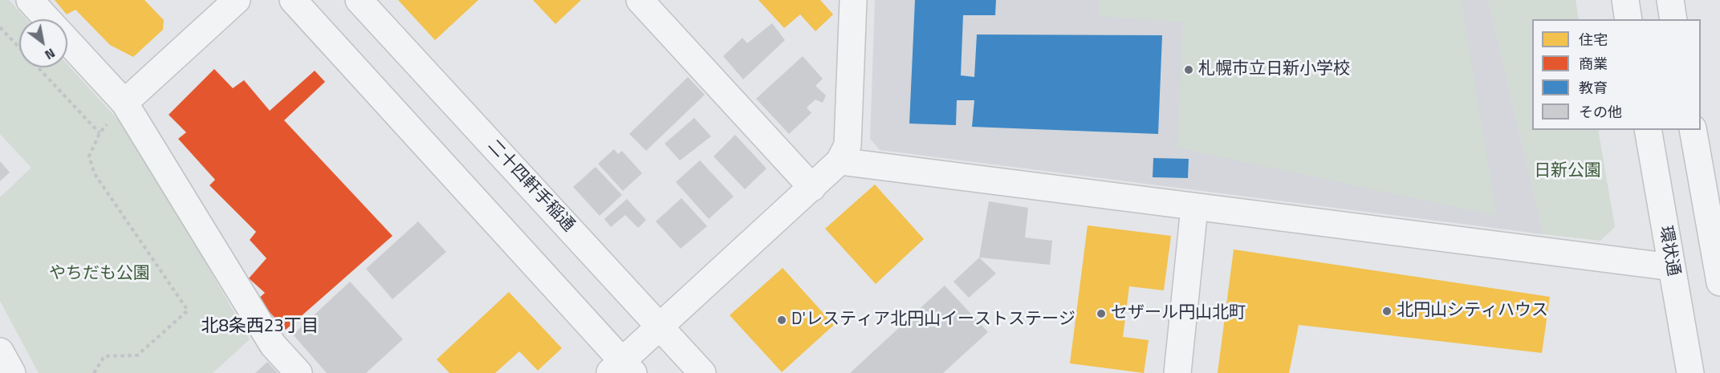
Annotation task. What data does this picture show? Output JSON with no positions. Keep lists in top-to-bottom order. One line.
{"streets":{"street":["二十四軒手稲通","環状通"]},"districts":["北8条西23丁目"],"parks":["日新公園","やちだも公園"],"places":["札幌市立日新小学校","北円山シティハウス","セザール円山北町","D'レスティア北円山イーストステージ"],"legend":["住宅","商業","教育","その他"],"north":"bottom right"}
